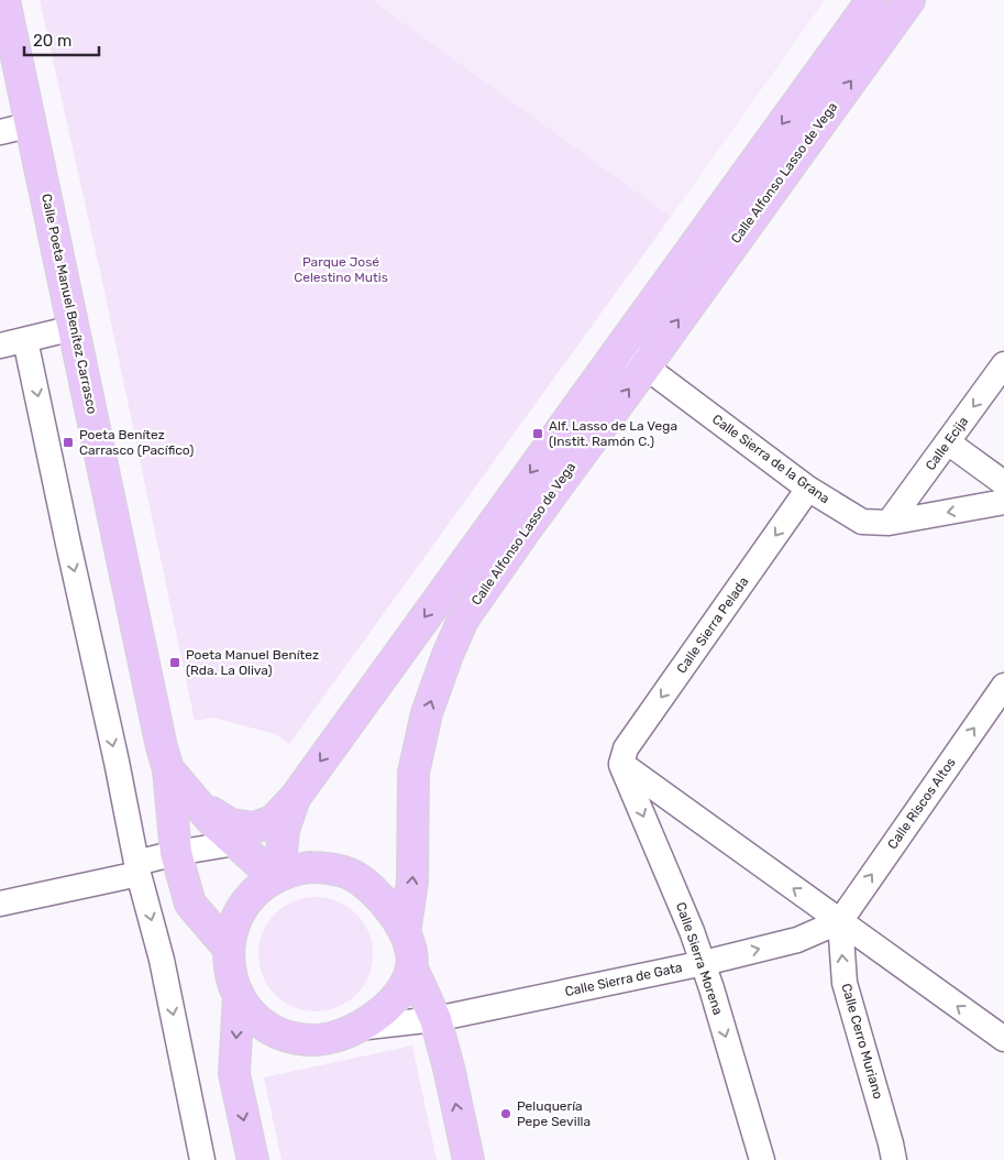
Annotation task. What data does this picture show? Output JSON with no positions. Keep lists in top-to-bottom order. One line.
{"streets":{"main road":["Calle Alfonso Lasso de Vega","Calle Poeta Manuel Benítez Carrasco"],"street":["Calle Ecija","Calle Sierra de la Grana","Calle Sierra Pelada","Calle Riscos Altos","Calle Sierra Morena","Calle Sierra de Gata","Calle Cerro Muriano"]},"crossings":[["Calle Alfonso Lasso de Vega","Calle Poeta Manuel Benítez Carrasco"],["Calle Alfonso Lasso de Vega","Calle Sierra de la Grana"],["Calle Alfonso Lasso de Vega","Calle Sierra de Gata"],["Calle Poeta Manuel Benítez Carrasco","Calle Sierra de Gata"],["Calle Ecija","Calle Sierra de la Grana"],["Calle Sierra de la Grana","Calle Sierra Pelada"],["Calle Sierra Pelada","Calle Sierra Morena"],["Calle Riscos Altos","Calle Sierra de Gata"],["Calle Riscos Altos","Calle Cerro Muriano"],["Calle Sierra Morena","Calle Sierra de Gata"],["Calle Sierra de Gata","Calle Cerro Muriano"]],"one_way":["Calle Ecija","Calle Sierra Pelada","Calle Riscos Altos","Calle Sierra Morena","Calle Cerro Muriano"],"parks":["Parque José Celestino Mutis"],"places":{"transit":["Alf. Lasso de La Vega (Instit. Ramón C.)","Poeta Benítez Carrasco (Pacífico)","Poeta Manuel Benítez (Rda. La Oliva)"],"other":["Peluquería Pepe Sevilla"]},"scale_bar":"20 m"}
